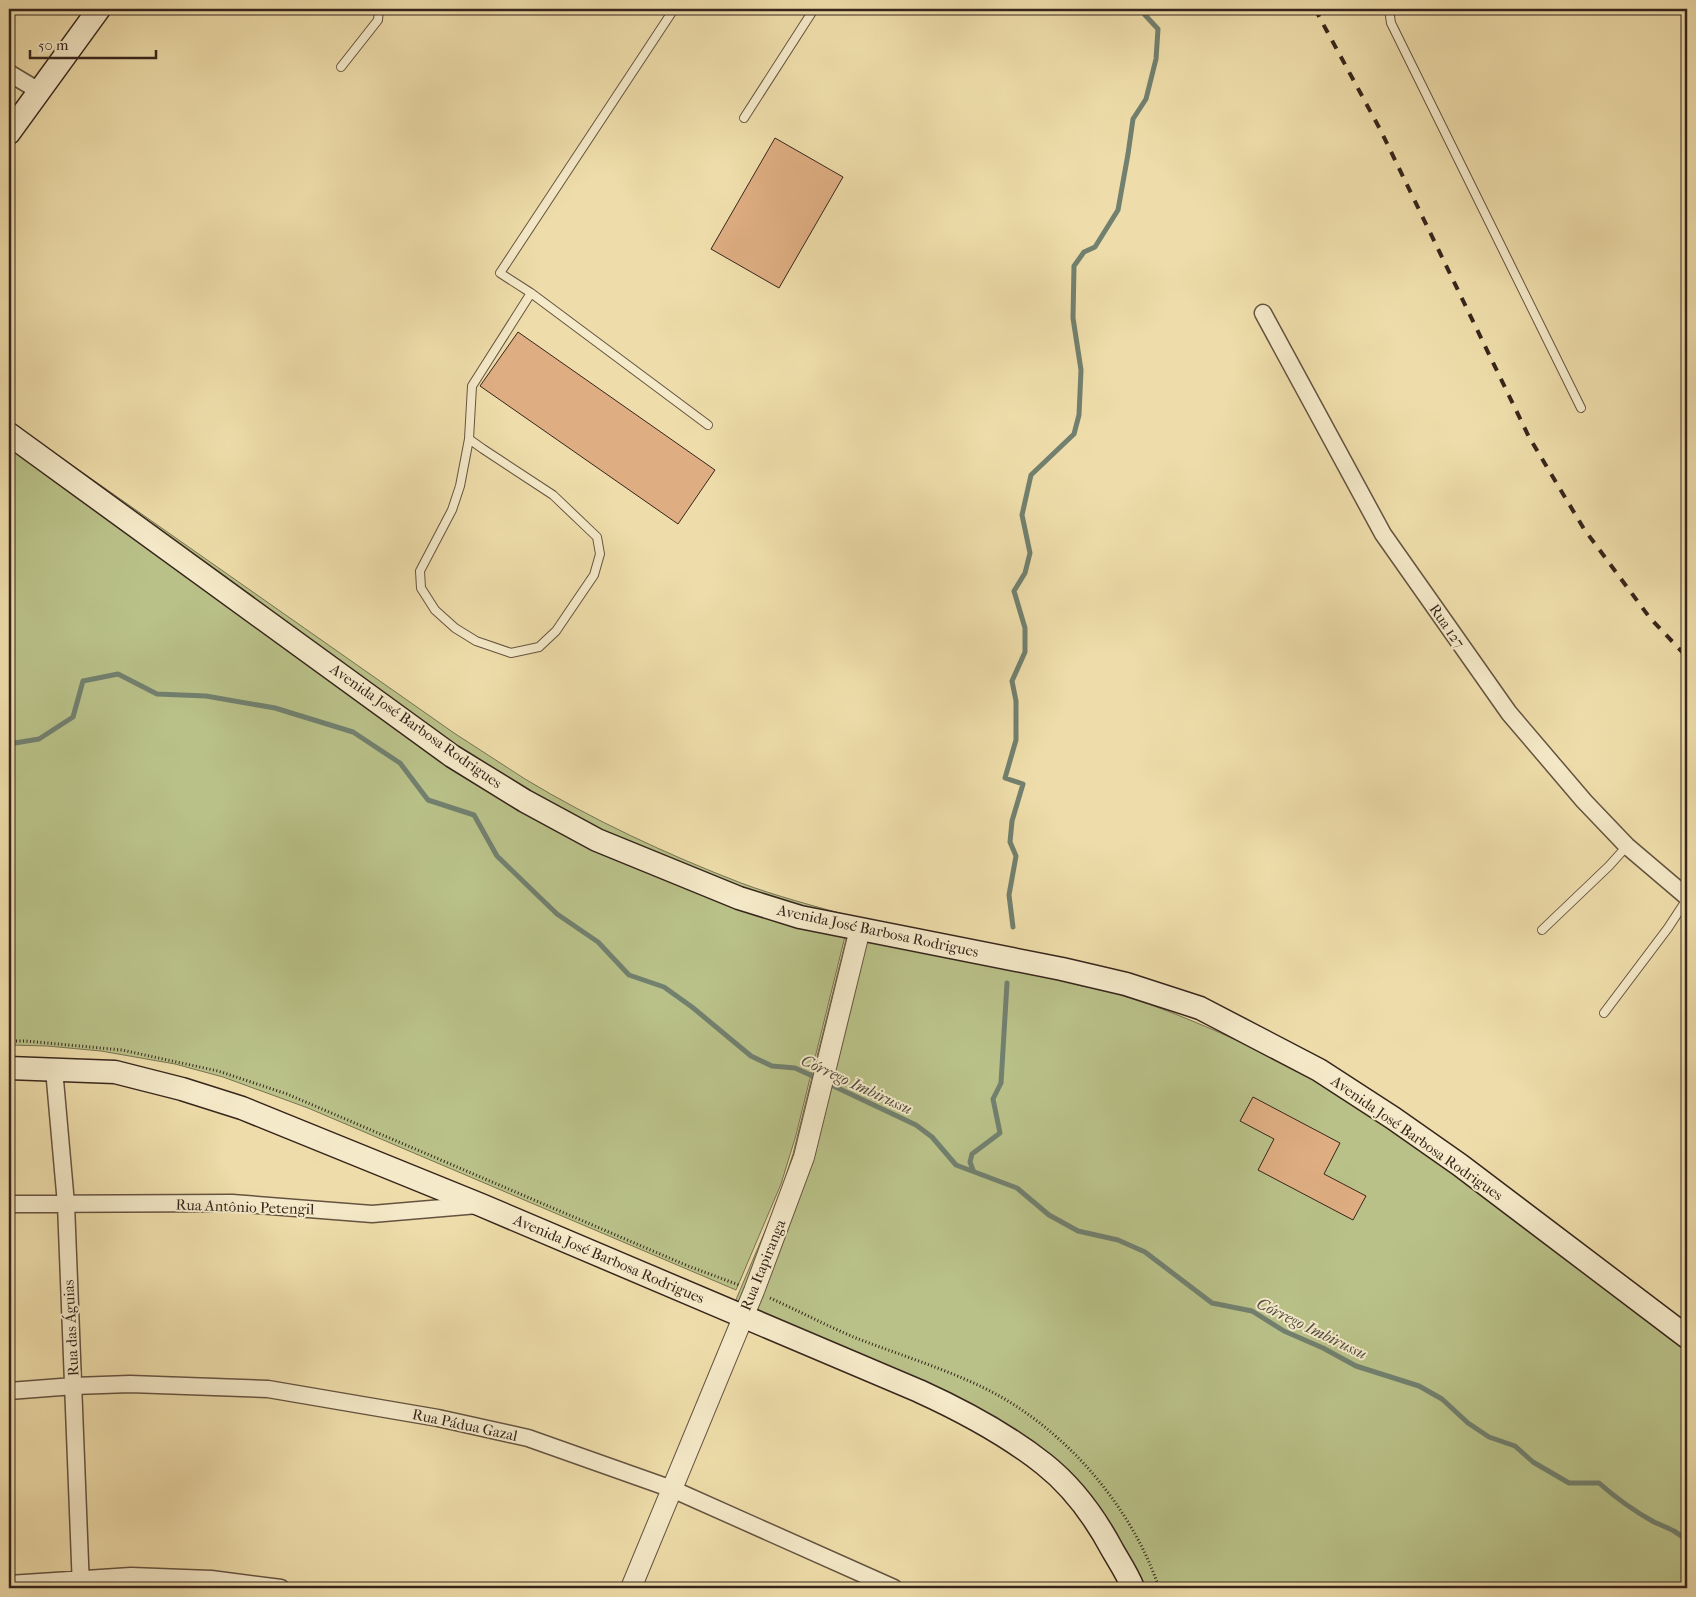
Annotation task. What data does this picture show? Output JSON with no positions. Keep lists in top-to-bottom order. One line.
{"streets":{"main road":["Avenida José Barbosa Rodrigues"],"street":["Rua 127","Rua Antônio Petengil","Rua Itapiranga","Rua das Águias","Rua Pádua Gazal"]},"crossings":[["Avenida José Barbosa Rodrigues","Rua Antônio Petengil"],["Avenida José Barbosa Rodrigues","Rua Itapiranga"],["Avenida José Barbosa Rodrigues","Rua das Águias"],["Rua Antônio Petengil","Rua das Águias"],["Rua Itapiranga","Rua Pádua Gazal"],["Rua das Águias","Rua Pádua Gazal"]],"water":["Córrego Imbirussu"],"scale_bar":"50 m"}
